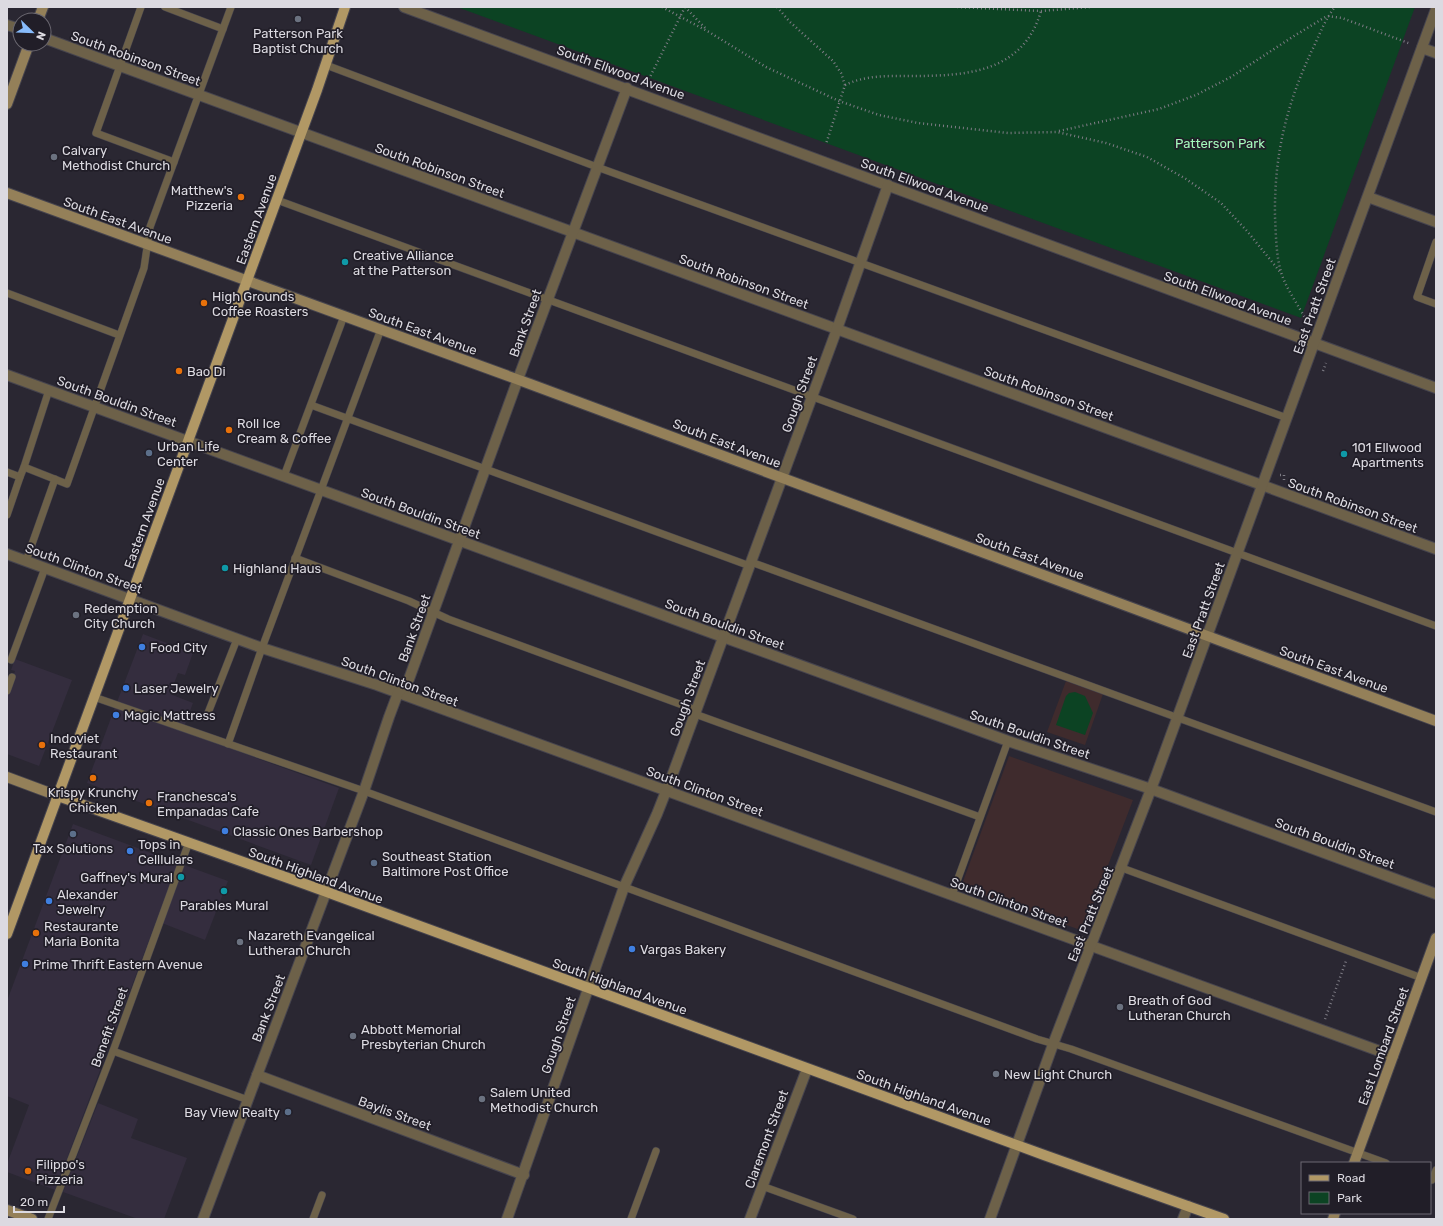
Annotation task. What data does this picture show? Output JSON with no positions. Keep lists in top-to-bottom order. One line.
{"streets":{"main road":["Eastern Avenue","South Highland Avenue"],"street":["South Robinson Street","South Ellwood Avenue","South East Avenue","East Pratt Street","Bank Street","Gough Street","South Bouldin Street","South Clinton Street","East Lombard Street","Baylis Street","Claremont Street"],"lane":["Benefit Street"]},"crossings":[["South Robinson Street","Eastern Avenue"],["South Robinson Street","East Pratt Street"],["South Robinson Street","Bank Street"],["South Robinson Street","Gough Street"],["South Ellwood Avenue","East Pratt Street"],["South Ellwood Avenue","Bank Street"],["South Ellwood Avenue","Gough Street"],["Eastern Avenue","South East Avenue"],["Eastern Avenue","South Bouldin Street"],["Eastern Avenue","South Clinton Street"],["Eastern Avenue","South Highland Avenue"],["South East Avenue","East Pratt Street"],["South East Avenue","Bank Street"],["South East Avenue","Gough Street"],["East Pratt Street","South Bouldin Street"],["East Pratt Street","South Clinton Street"],["East Pratt Street","South Highland Avenue"],["Bank Street","South Bouldin Street"],["Bank Street","South Clinton Street"],["Bank Street","South Highland Avenue"],["Bank Street","Baylis Street"],["Gough Street","South Bouldin Street"],["Gough Street","South Clinton Street"],["Gough Street","South Highland Avenue"],["Gough Street","Baylis Street"],["South Clinton Street","East Lombard Street"],["South Highland Avenue","Benefit Street"],["South Highland Avenue","Claremont Street"]],"parks":["Patterson Park"],"places":["Patterson Park Baptist Church","Calvary Methodist Church","Matthew's Pizzeria","Creative Alliance at the Patterson","High Grounds Coffee Roasters","Bao Di","Roll Ice Cream & Coffee","Urban Life Center","101 Ellwood Apartments","Highland Haus","Redemption City Church","Food City","Laser Jewelry","Magic Mattress","Indoviet Restaurant","Krispy Krunchy Chicken","Franchesca's Empanadas Cafe","Classic Ones Barbershop","Tax Solutions","Tops in Celllulars","Southeast Station Baltimore Post Office","Gaffney's Mural","Parables Mural","Alexander Jewelry","Restaurante Maria Bonita","Nazareth Evangelical Lutheran Church","Vargas Bakery","Prime Thrift Eastern Avenue","Breath of God Lutheran Church","Abbott Memorial Presbyterian Church","New Light Church","Salem United Methodist Church","Bay View Realty","Filippo's Pizzeria"],"legend":["Road","Park"],"scale_bar":"20 m","north":"bottom right"}
